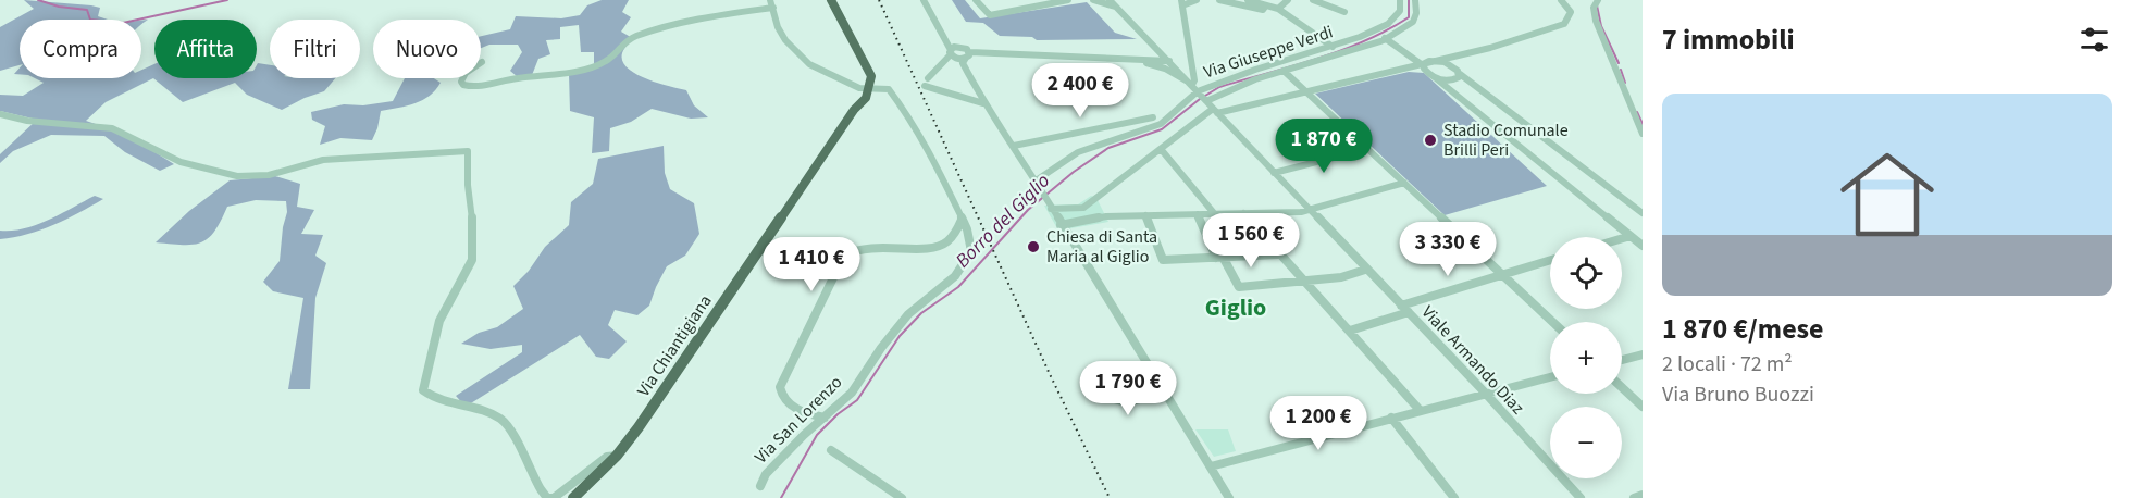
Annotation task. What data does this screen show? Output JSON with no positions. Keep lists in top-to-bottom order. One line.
{"streets":{"main road":["Via Chiantigiana"],"street":["Via Giuseppe Verdi","Viale Armando Diaz","Via San Lorenzo"]},"crossings":[["Via Giuseppe Verdi","Viale Armando Diaz"],["Via Chiantigiana","Via San Lorenzo"]],"districts":["Giglio"],"water":["Borro del Giglio"],"places":["Stadio Comunale Brilli Peri","Chiesa di Santa Maria al Giglio"],"page":{"heading":"7 immobili","chip":["Compra","Affitta","Filtri","Nuovo"],"price":["2 400 €","1 870 €","1 560 €","3 330 €","1 410 €","1 790 €","1 200 €"],"list":[{"name":"1 870 €/mese","note":"2 locali · 72 m² · Via Bruno Buozzi"}],"map_buttons":["+","−"]}}
